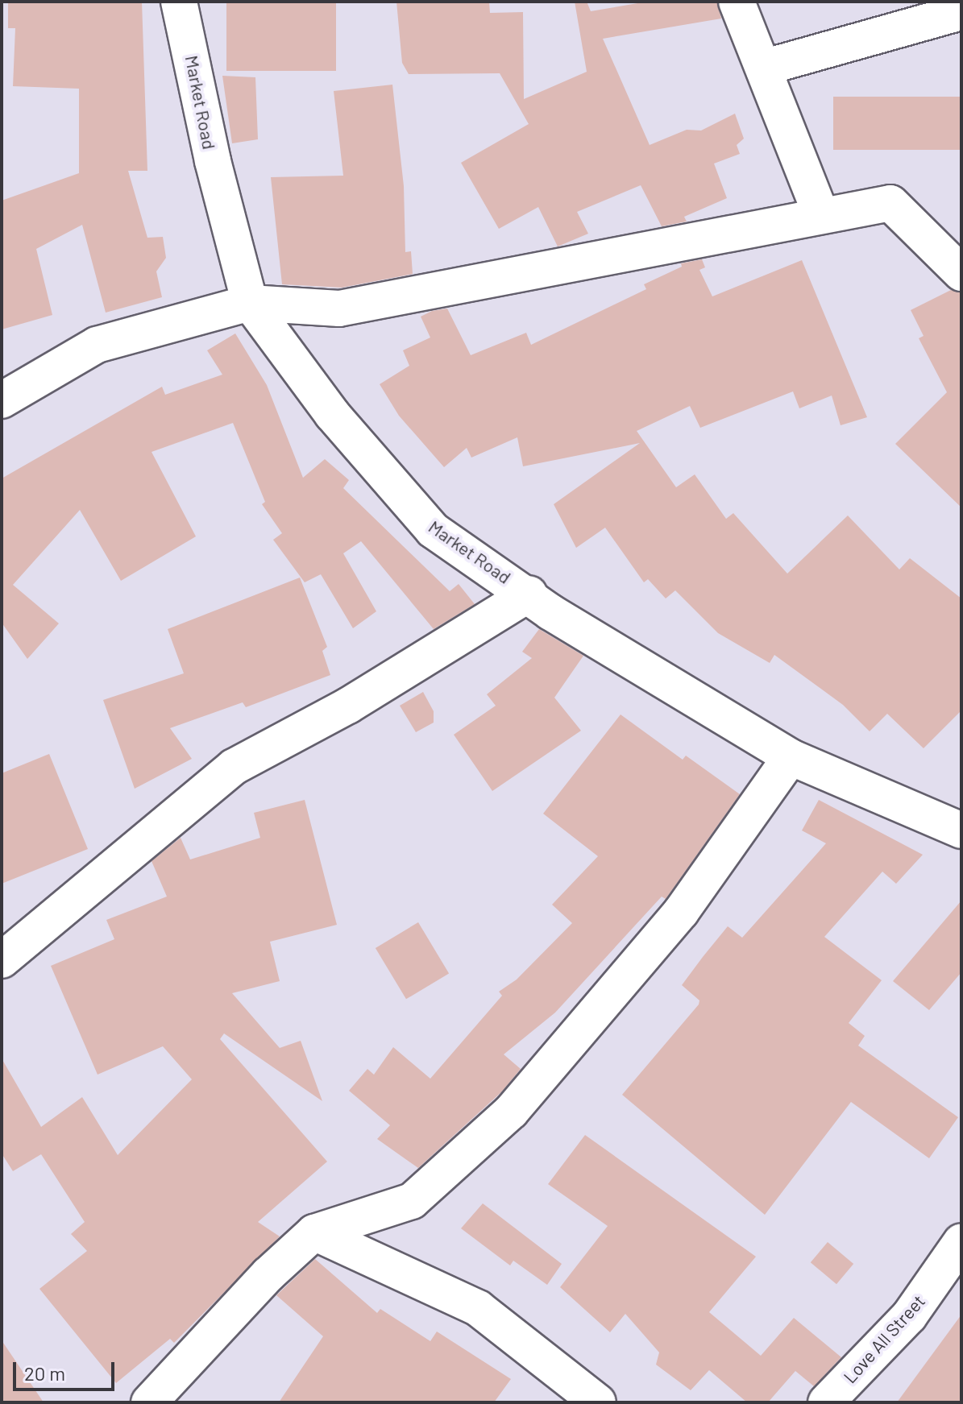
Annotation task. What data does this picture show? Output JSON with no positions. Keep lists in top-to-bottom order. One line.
{"streets":{"street":["Market Road","Love All Street"]},"scale_bar":"20 m"}
